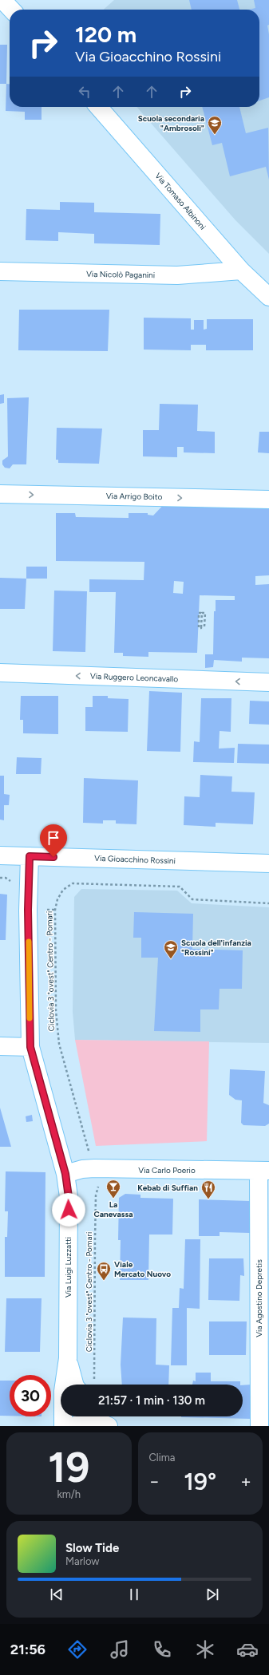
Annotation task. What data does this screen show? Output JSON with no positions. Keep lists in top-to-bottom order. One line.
{"streets":{"street":["Via Tomaso Albinoni","Via Nicolò Paganini","Via Arrigo Boito","Via Ruggero Leoncavallo","Via Gioacchino Rossini","Via Carlo Poerio","Via Luigi Luzzatti","Via Agostino Depretis"],"path":["Ciclovia 3 \"ovest\" Centro - Pomari"]},"crossings":[["Via Tomaso Albinoni","Via Nicolò Paganini"],["Via Gioacchino Rossini","Via Luigi Luzzatti"],["Via Carlo Poerio","Via Luigi Luzzatti"],["Via Carlo Poerio","Via Agostino Depretis"]],"one_way":["Via Arrigo Boito","Via Ruggero Leoncavallo"],"places":{"school or university":["Scuola secondaria \"Ambrosoli\"","Scuola dell'infanzia \"Rossini\""],"bar":["La Canevassa"],"restaurant":["Kebab di Suffian"],"bus stop":["Viale Mercato Nuovo"]},"page":{"turn":["120 m","Via Gioacchino Rossini"],"limit":"30","trip":"21:57 · 1 min · 130 m","tile":[["19","km/h"],"Clima"],"heat":["−","19°","+"],"song":["Slow Tide","Marlow"],"tabs":"21:56"}}
